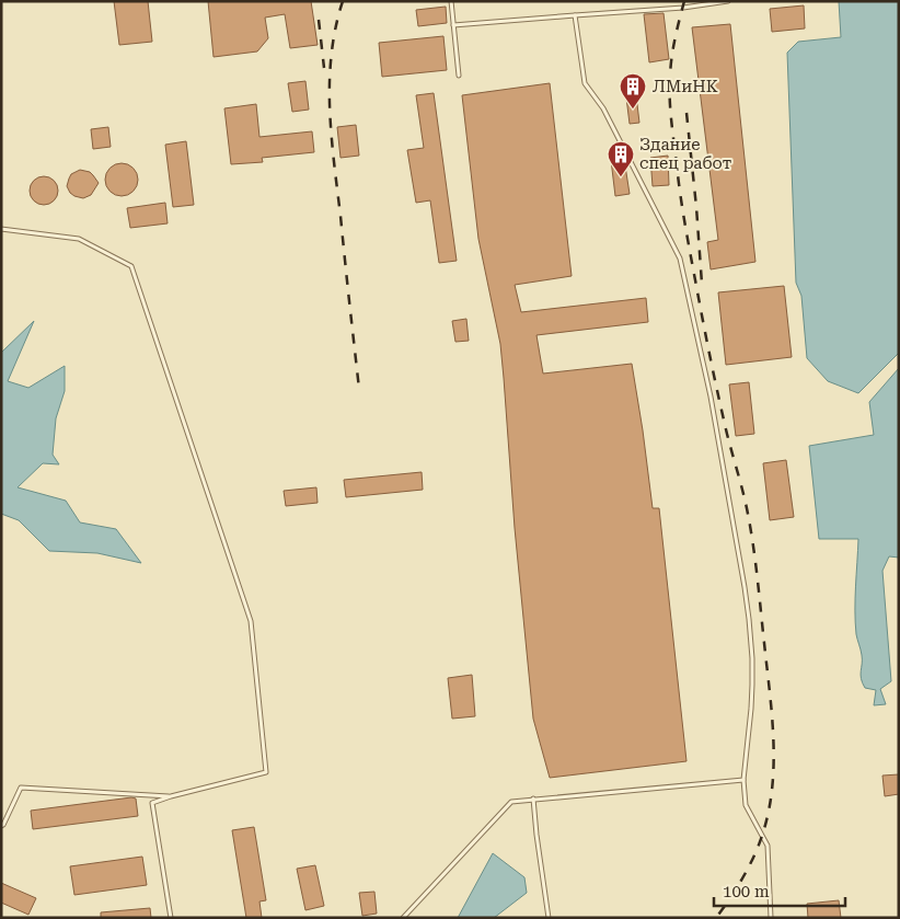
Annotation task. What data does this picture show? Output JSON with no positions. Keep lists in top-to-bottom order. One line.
{"places":{"building":["ЛМиНК","Здание спец работ"]},"scale_bar":"100 m"}
